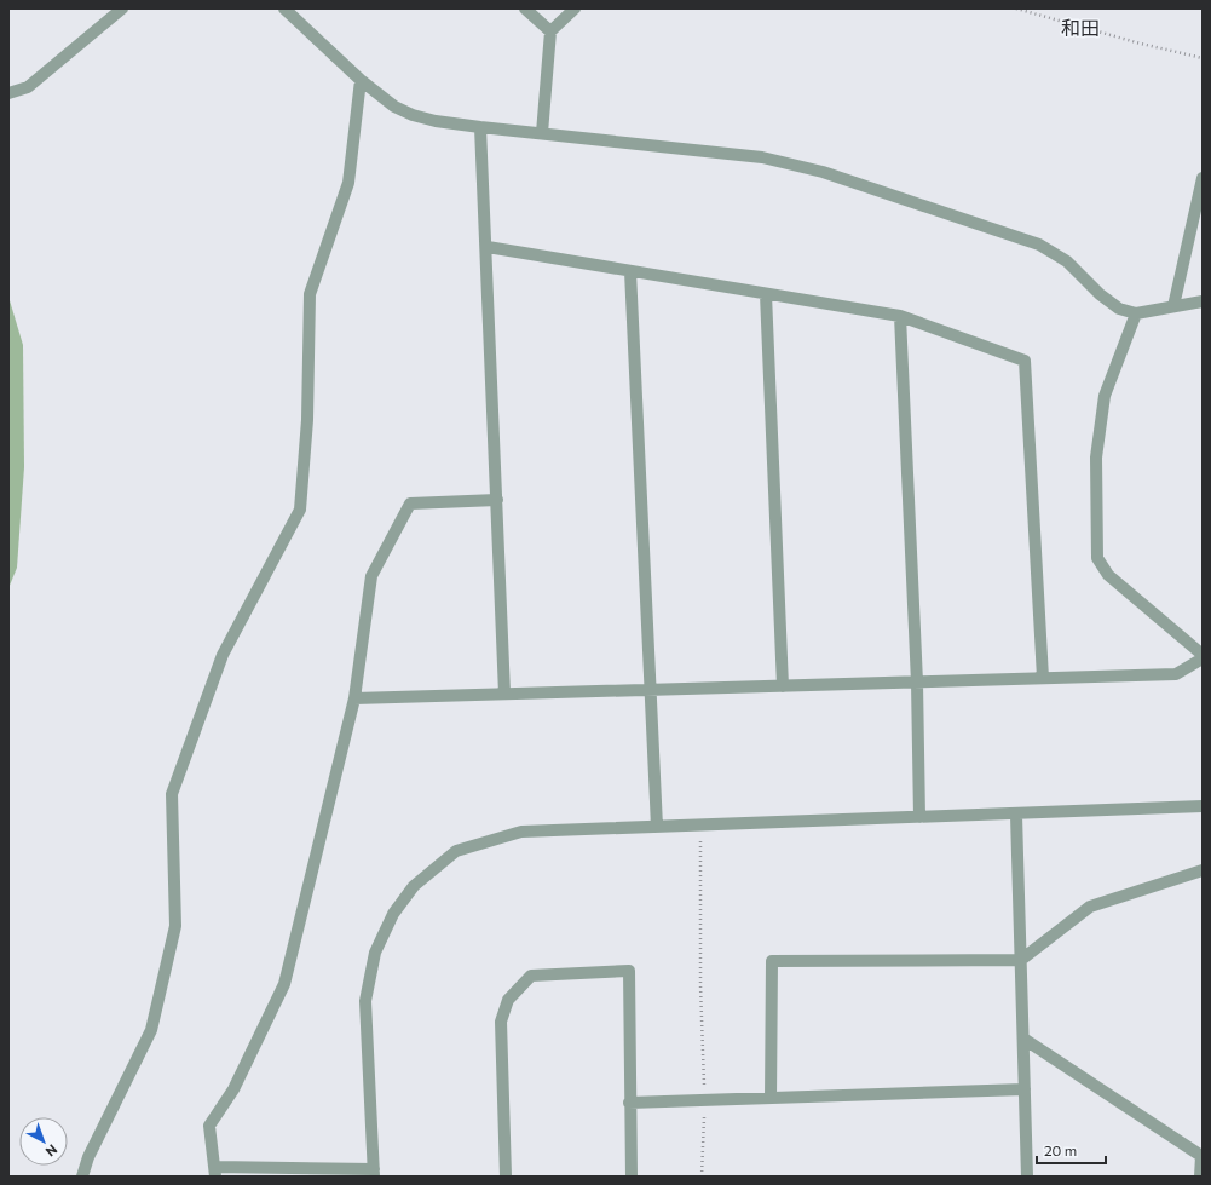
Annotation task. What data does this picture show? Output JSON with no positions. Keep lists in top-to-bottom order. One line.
{"districts":["和田"],"scale_bar":"20 m","north":"bottom right"}
